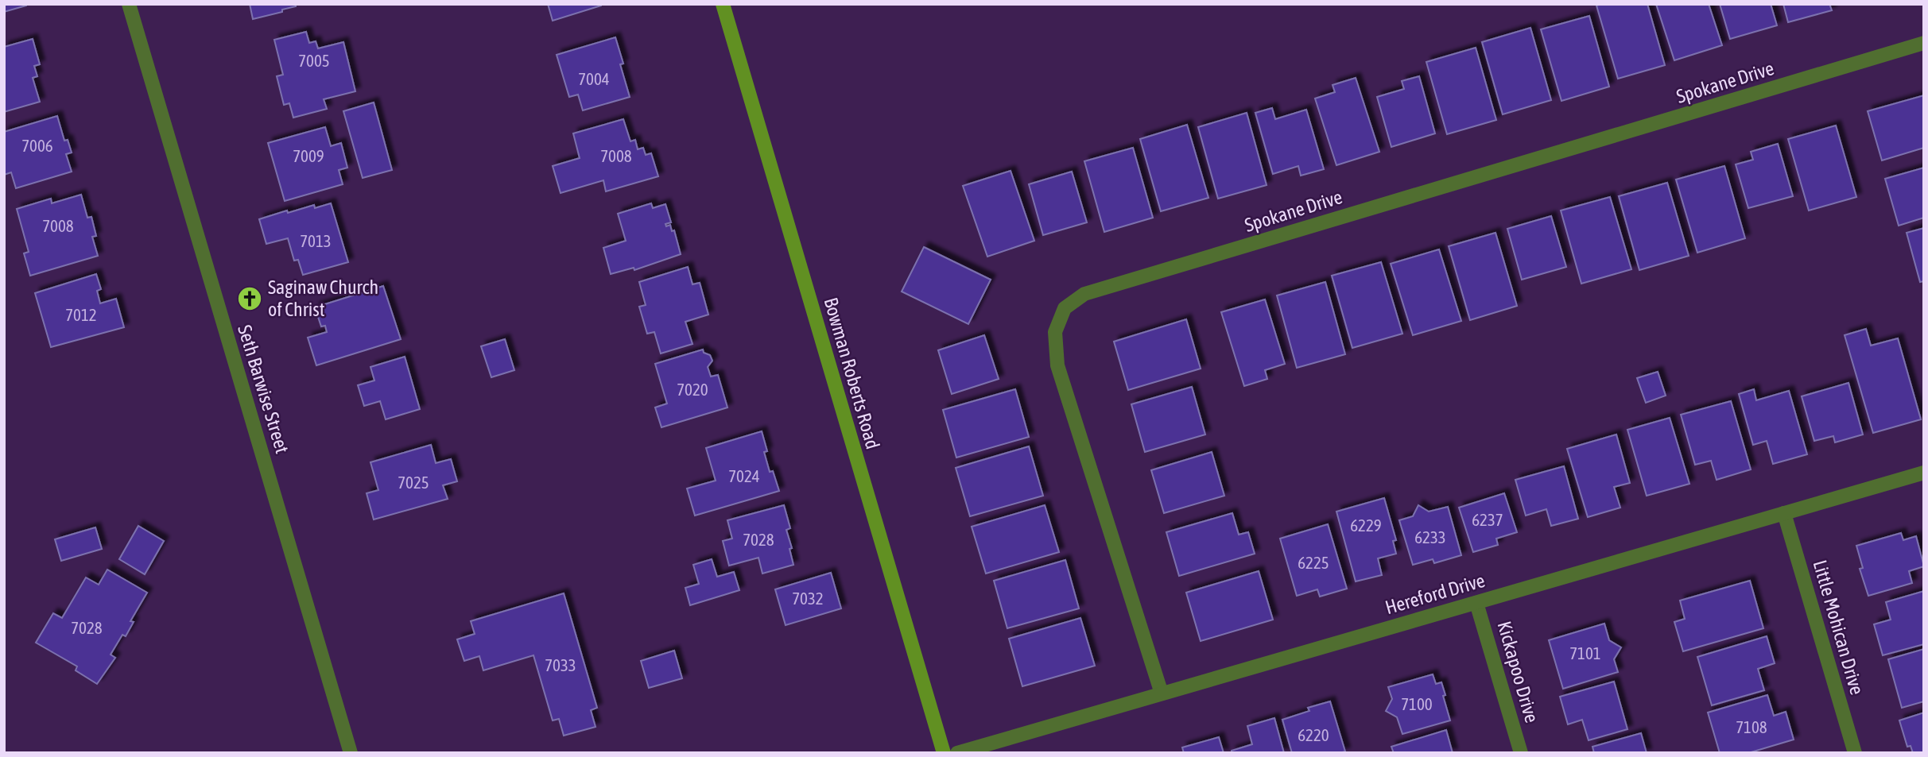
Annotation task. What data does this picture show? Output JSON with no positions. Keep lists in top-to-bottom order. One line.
{"streets":{"street":["Spokane Drive","Bowman Roberts Road","Seth Barwise Street","Hereford Drive","Little Mohican Drive","Kickapoo Drive"]},"crossings":[["Spokane Drive","Hereford Drive"],["Hereford Drive","Little Mohican Drive"],["Hereford Drive","Kickapoo Drive"]],"places":{"church":["Saginaw Church of Christ"]},"house_numbers":["7005","7004","7006","7009","7008","7008","7013","7012","7020","7024","7025","6237","6229","6233","7028","6225","7032","7028","7101","7033","7100","7108","6220"]}
